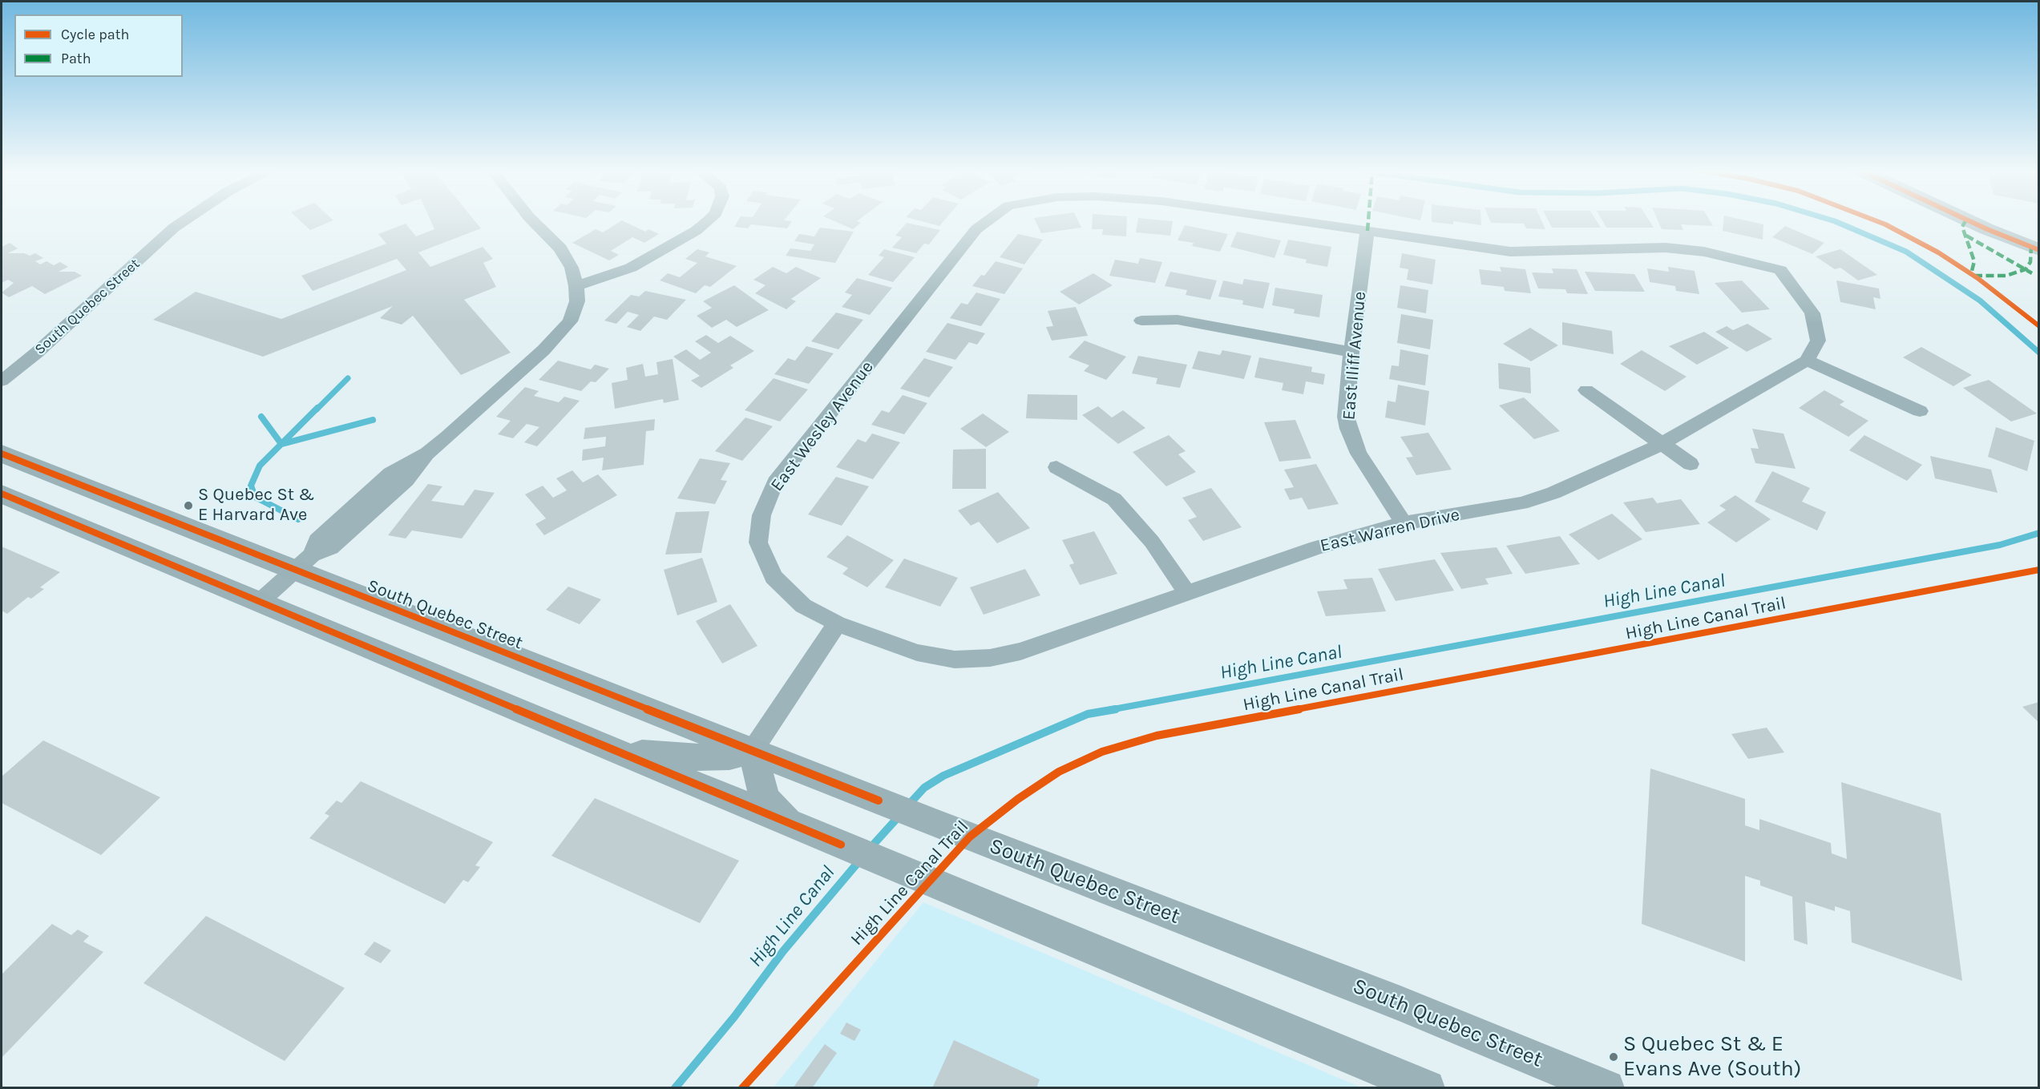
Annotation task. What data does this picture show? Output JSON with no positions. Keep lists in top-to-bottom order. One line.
{"streets":{"main road":["South Quebec Street"],"street":["East Iliff Avenue","East Wesley Avenue","East Warren Drive"],"cycle path":["High Line Canal Trail"]},"crossings":[["East Iliff Avenue","East Wesley Avenue"],["East Iliff Avenue","East Warren Drive"],["East Wesley Avenue","East Warren Drive"]],"water":["High Line Canal"],"places":["S Quebec St & E Harvard Ave","S Quebec St & E Evans Ave (South)"],"legend":["Cycle path","Path"]}
